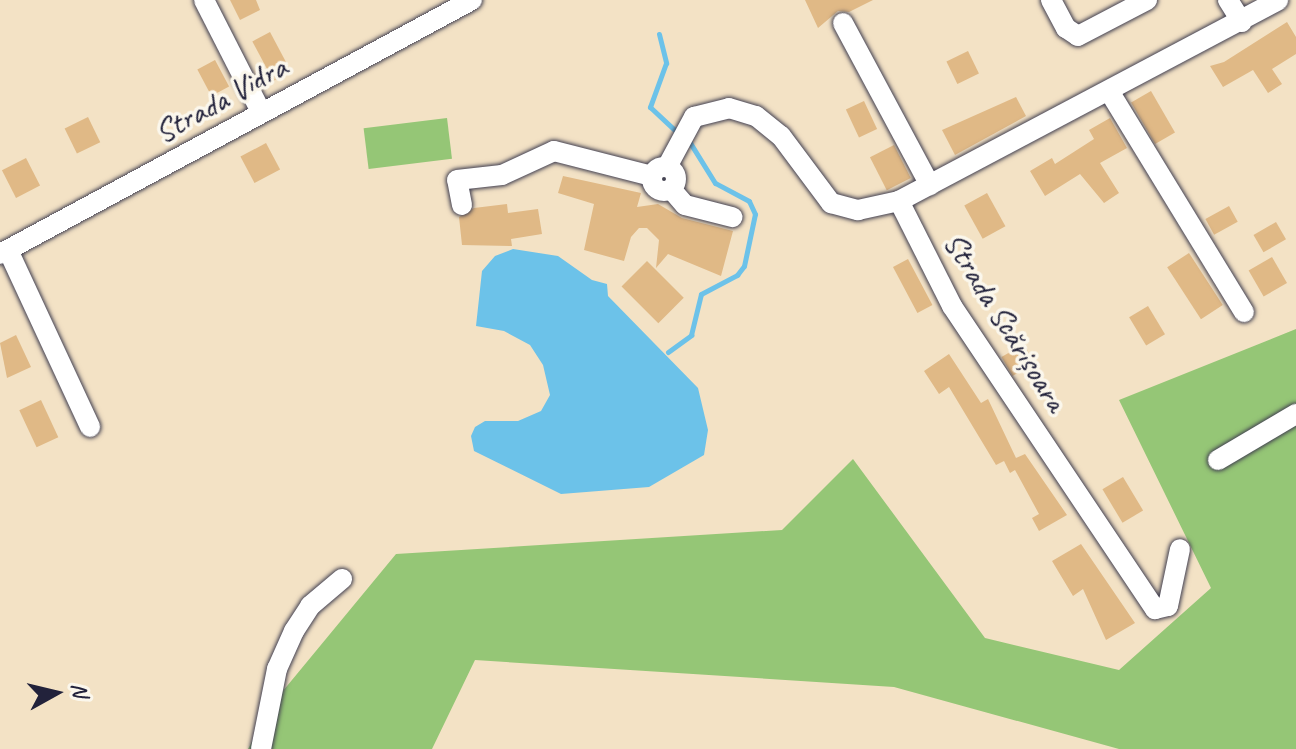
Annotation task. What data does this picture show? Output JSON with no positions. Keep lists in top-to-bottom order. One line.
{"streets":{"street":["Strada Vidra","Strada Scărișoara"]},"north":"right"}
